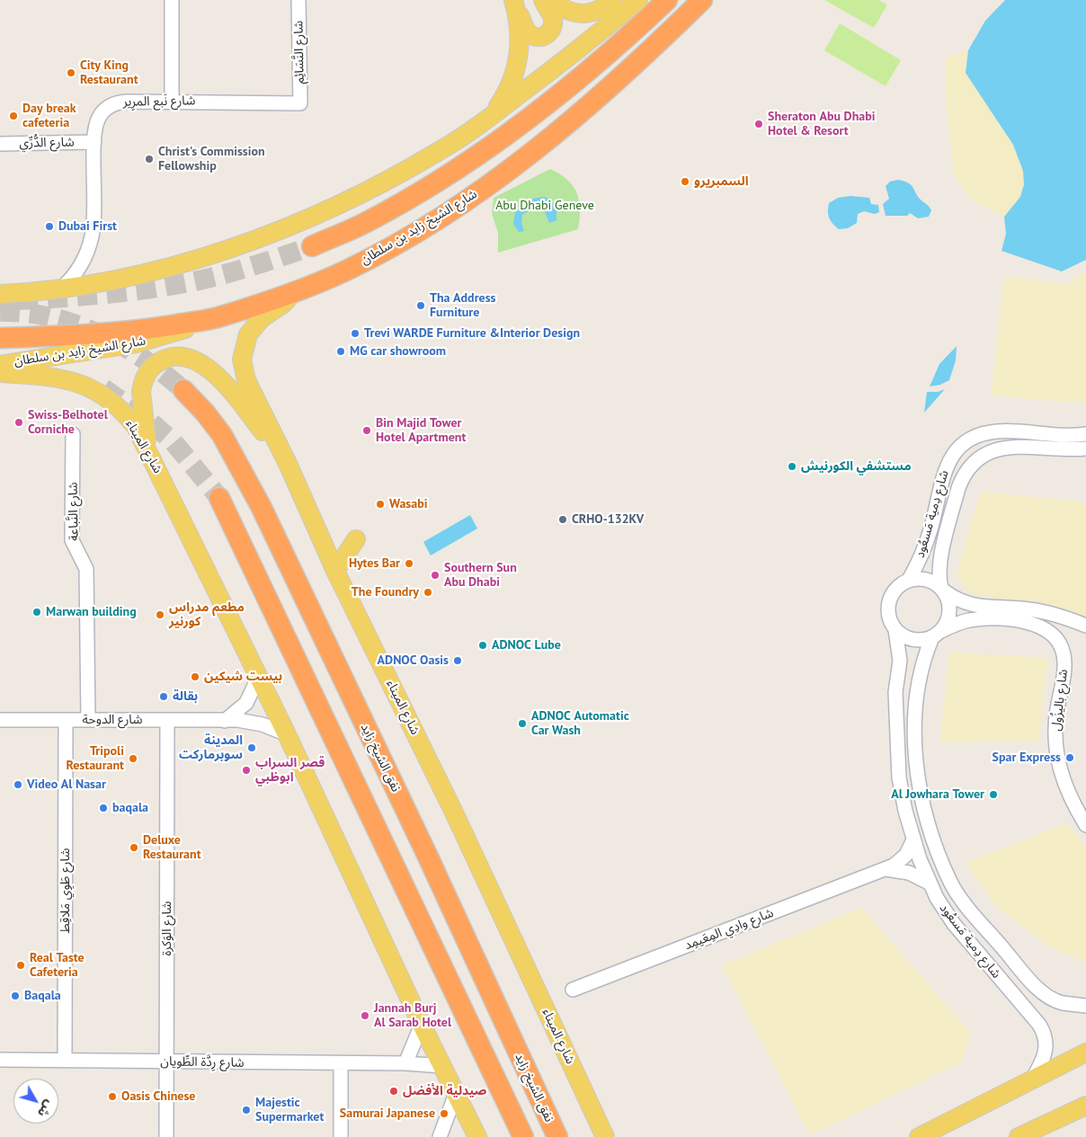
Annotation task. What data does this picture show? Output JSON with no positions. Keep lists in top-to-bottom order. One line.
{"streets":{"highway":["شارع الشيخ زايد بن سلطان","نفق الشيخ زايد"],"main road":["شارع الميناء"],"street":["شارع النَّسَائِم","شارع نَبع المرِير","شارع الدُّرِّي","شارع النَّباعة","شارع دِمية مَسعُود","شارع باليزُول","شارع الدوحة","شارع طَوِي مَلاقِط","شارع الوَكرة","شارع وادِي المِعَيمِد","شارع رِدَّة الطِّويان"]},"crossings":[["شارع النَّسَائِم","شارع نَبع المرِير"],["شارع نَبع المرِير","شارع الدُّرِّي"],["شارع الشيخ زايد بن سلطان","شارع الميناء"],["شارع الميناء","شارع الدوحة"],["شارع الميناء","شارع رِدَّة الطِّويان"],["شارع النَّباعة","شارع الدوحة"],["شارع دِمية مَسعُود","شارع باليزُول"],["شارع دِمية مَسعُود","شارع وادِي المِعَيمِد"],["شارع الدوحة","شارع طَوِي مَلاقِط"],["شارع الدوحة","شارع الوَكرة"],["شارع طَوِي مَلاقِط","شارع رِدَّة الطِّويان"],["شارع الوَكرة","شارع رِدَّة الطِّويان"]],"parks":["Abu Dhabi Geneve"],"places":["City King Restaurant","Day break cafeteria","Sheraton Abu Dhabi Hotel & Resort","Christ's Commission Fellowship","السمبريرو","Dubai First","Tha Address Furniture","Trevi WARDE Furniture &Interior Design","MG car showroom","Swiss-Belhotel Corniche","Bin Majid Tower Hotel Apartment","مستشفي الكورنيش","Wasabi","CRHO-132KV","Hytes Bar","Southern Sun Abu Dhabi","The Foundry","Marwan building","مطعم مدراس كورنير","ADNOC Lube","ADNOC Oasis","بيست شيكين","بقالة","ADNOC Automatic Car Wash","المدينة سوبرماركت","Spar Express","Tripoli Restaurant","قصر السراب ابوظبي","Video Al Nasar","Al Jowhara Tower","baqala","Deluxe Restaurant","Real Taste Cafeteria","Baqala","Jannah Burj Al Sarab Hotel","صيدلية الأفضل","Oasis Chinese","Majestic Supermarket","Samurai Japanese"],"north":"bottom right"}
